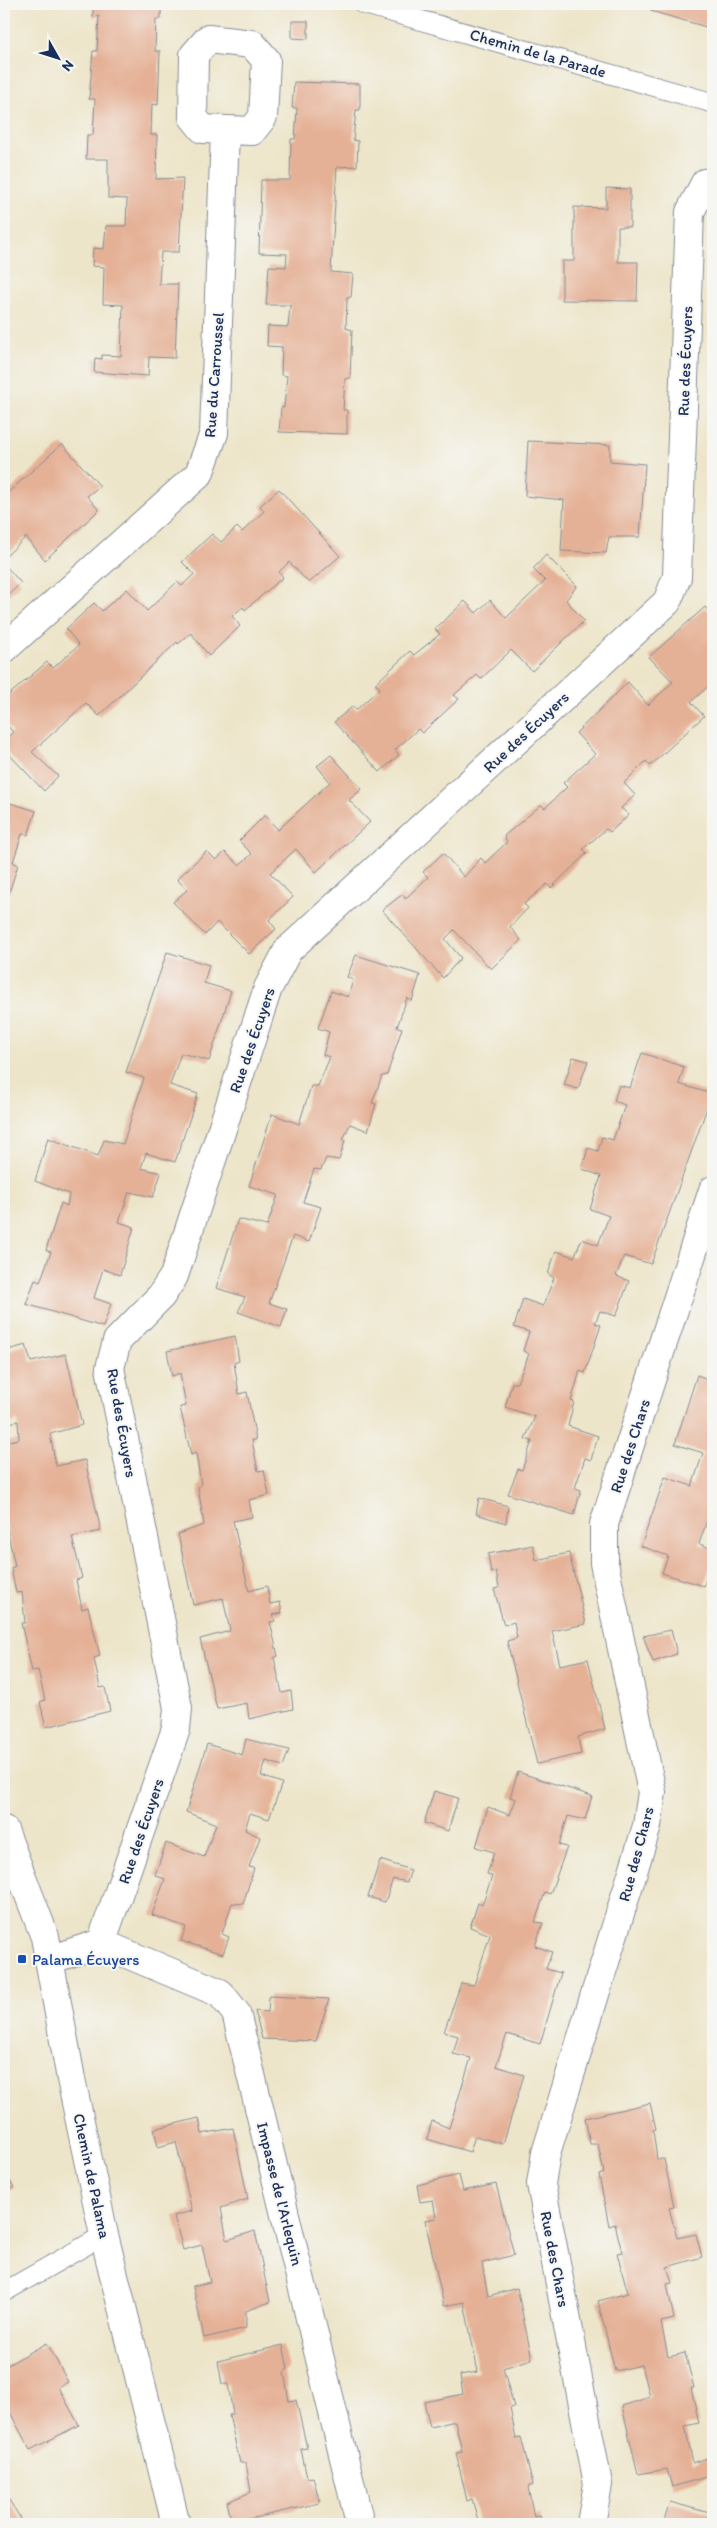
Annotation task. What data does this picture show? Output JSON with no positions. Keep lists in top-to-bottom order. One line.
{"streets":{"street":["Rue des Écuyers","Rue du Carroussel","Rue des Chars","Chemin de Palama","Impasse de l'Arlequin"],"lane":["Chemin de la Parade"]},"crossings":[["Rue des Écuyers","Impasse de l'Arlequin"]],"places":{"transit":["Palama Écuyers"]},"north":"bottom right"}
